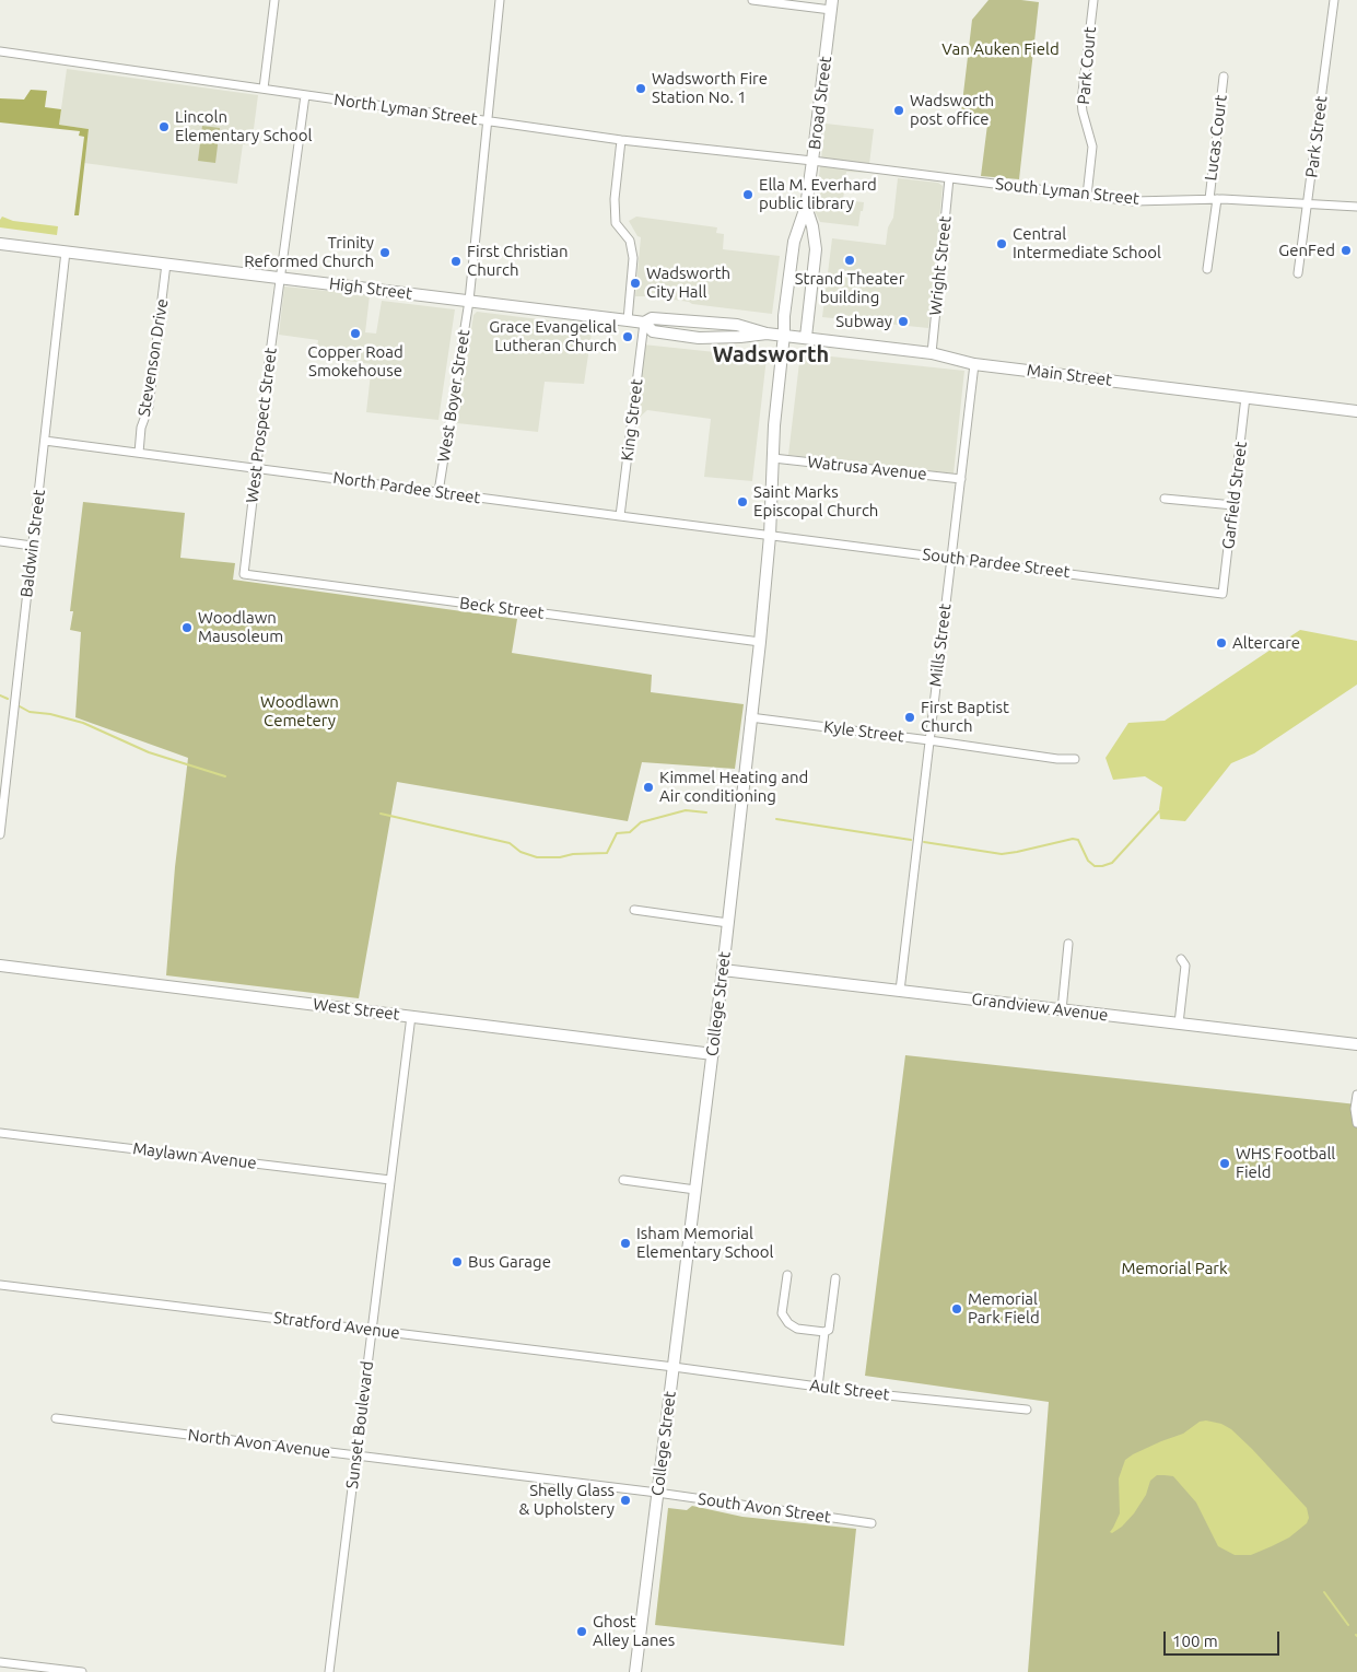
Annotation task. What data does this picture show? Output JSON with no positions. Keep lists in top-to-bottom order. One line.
{"streets":{"main road":["Broad Street","High Street","Main Street","College Street","Grandview Avenue","West Street"],"street":["Park Court","North Lyman Street","Park Street","Lucas Court","South Lyman Street","Wright Street","Stevenson Drive","West Boyer Street","King Street","West Prospect Street","Watrusa Avenue","North Pardee Street","Garfield Street","Baldwin Street","South Pardee Street","Beck Street","Mills Street","Kyle Street","Maylawn Avenue","Stratford Avenue","Ault Street","Sunset Boulevard","North Avon Avenue","South Avon Street"]},"crossings":[["Park Court","South Lyman Street"],["Broad Street","North Lyman Street"],["Broad Street","South Lyman Street"],["Broad Street","High Street"],["Broad Street","Main Street"],["Broad Street","College Street"],["North Lyman Street","South Lyman Street"],["North Lyman Street","West Boyer Street"],["North Lyman Street","West Prospect Street"],["Park Street","South Lyman Street"],["Lucas Court","South Lyman Street"],["South Lyman Street","Wright Street"],["Wright Street","Main Street"],["High Street","Stevenson Drive"],["High Street","Main Street"],["High Street","West Boyer Street"],["High Street","King Street"],["High Street","West Prospect Street"],["High Street","Baldwin Street"],["High Street","College Street"],["Stevenson Drive","North Pardee Street"],["Main Street","Garfield Street"],["Main Street","Mills Street"],["Main Street","College Street"],["West Boyer Street","North Pardee Street"],["King Street","North Pardee Street"],["West Prospect Street","North Pardee Street"],["West Prospect Street","Beck Street"],["Watrusa Avenue","Mills Street"],["Watrusa Avenue","College Street"],["North Pardee Street","Baldwin Street"],["North Pardee Street","South Pardee Street"],["North Pardee Street","College Street"],["Garfield Street","South Pardee Street"],["South Pardee Street","Mills Street"],["South Pardee Street","College Street"],["Beck Street","College Street"],["Mills Street","Kyle Street"],["Mills Street","Grandview Avenue"],["Kyle Street","College Street"],["College Street","Grandview Avenue"],["College Street","West Street"],["College Street","Stratford Avenue"],["College Street","Ault Street"],["College Street","North Avon Avenue"],["College Street","South Avon Street"],["West Street","Sunset Boulevard"],["Maylawn Avenue","Sunset Boulevard"],["Stratford Avenue","Ault Street"],["Stratford Avenue","Sunset Boulevard"],["Sunset Boulevard","North Avon Avenue"],["North Avon Avenue","South Avon Street"]],"districts":["Wadsworth"],"parks":["Van Auken Field","Woodlawn Cemetery","Memorial Park"],"places":["Wadsworth Fire Station No. 1","Wadsworth post office","Lincoln Elementary School","Ella M. Everhard public library","Central Intermediate School","GenFed","Trinity Reformed Church","Strand Theater building","First Christian Church","Wadsworth City Hall","Subway","Copper Road Smokehouse","Grace Evangelical Lutheran Church","Saint Marks Episcopal Church","Woodlawn Mausoleum","Altercare","First Baptist Church","Kimmel Heating and Air conditioning","WHS Football Field","Isham Memorial Elementary School","Bus Garage","Memorial Park Field","Shelly Glass & Upholstery","Ghost Alley Lanes"],"scale_bar":"100 m"}
